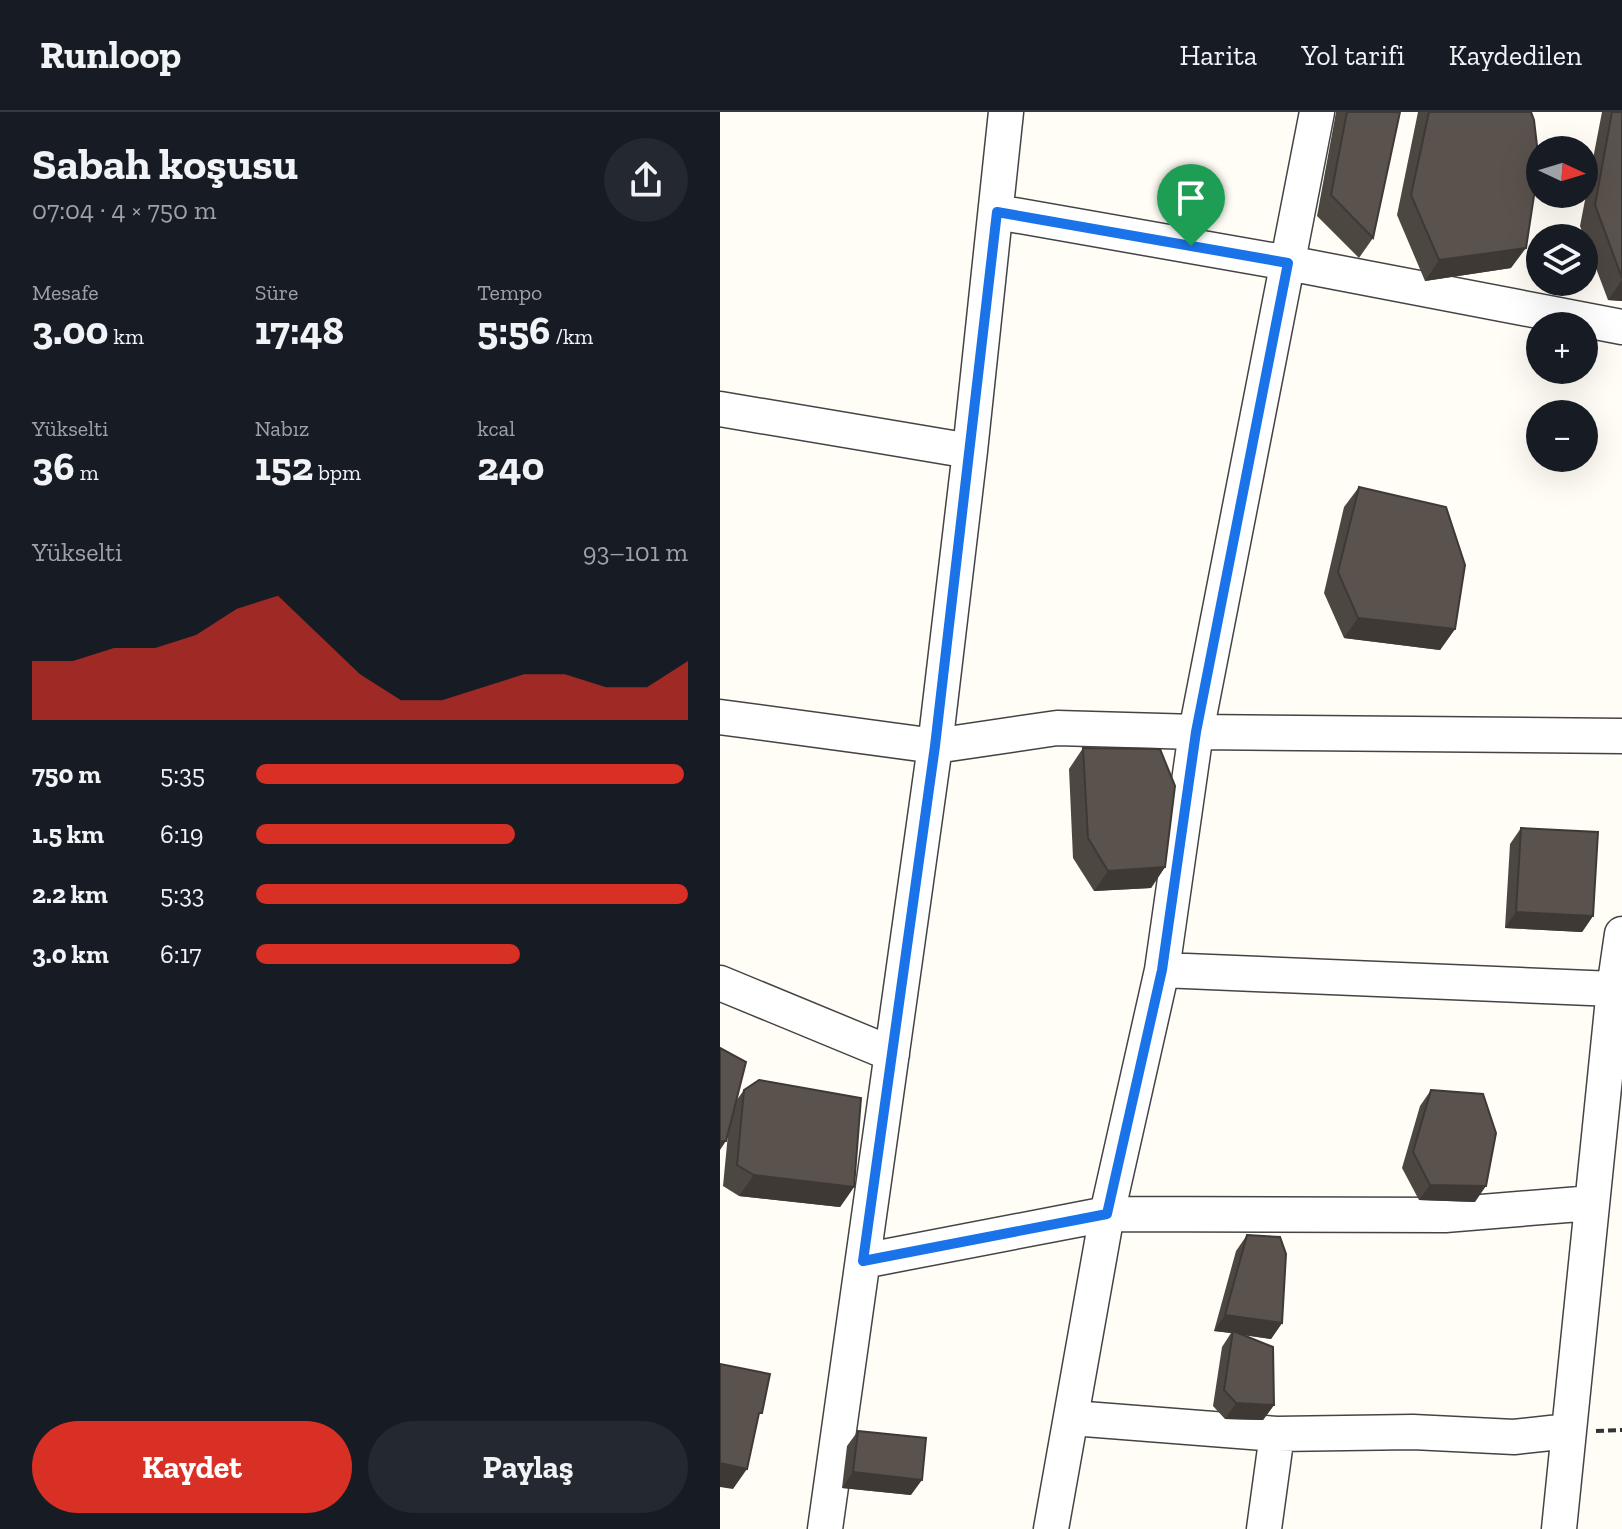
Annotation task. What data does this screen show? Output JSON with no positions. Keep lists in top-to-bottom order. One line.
{"north":"right","page":{"header":"Runloop","nav":["Harita","Yol tarifi","Kaydedilen"],"heading":["Sabah koşusu","07:04 · 4 × 750 m"],"map_buttons":["+","−"],"stats":[["Mesafe","3.00 km"],["Süre","17:48"],["Tempo","5:56 /km"],["Yükselti","36 m"],["Nabız","152 bpm"],["kcal","240"]],"chart":["Yükselti","93–101 m"],"list":[{"name":"750 m","note":"5:35"},{"name":"1.5 km","note":"6:19"},{"name":"2.2 km","note":"5:33"},{"name":"3.0 km","note":"6:17"}],"buttons":["Kaydet","Paylaş"]}}
